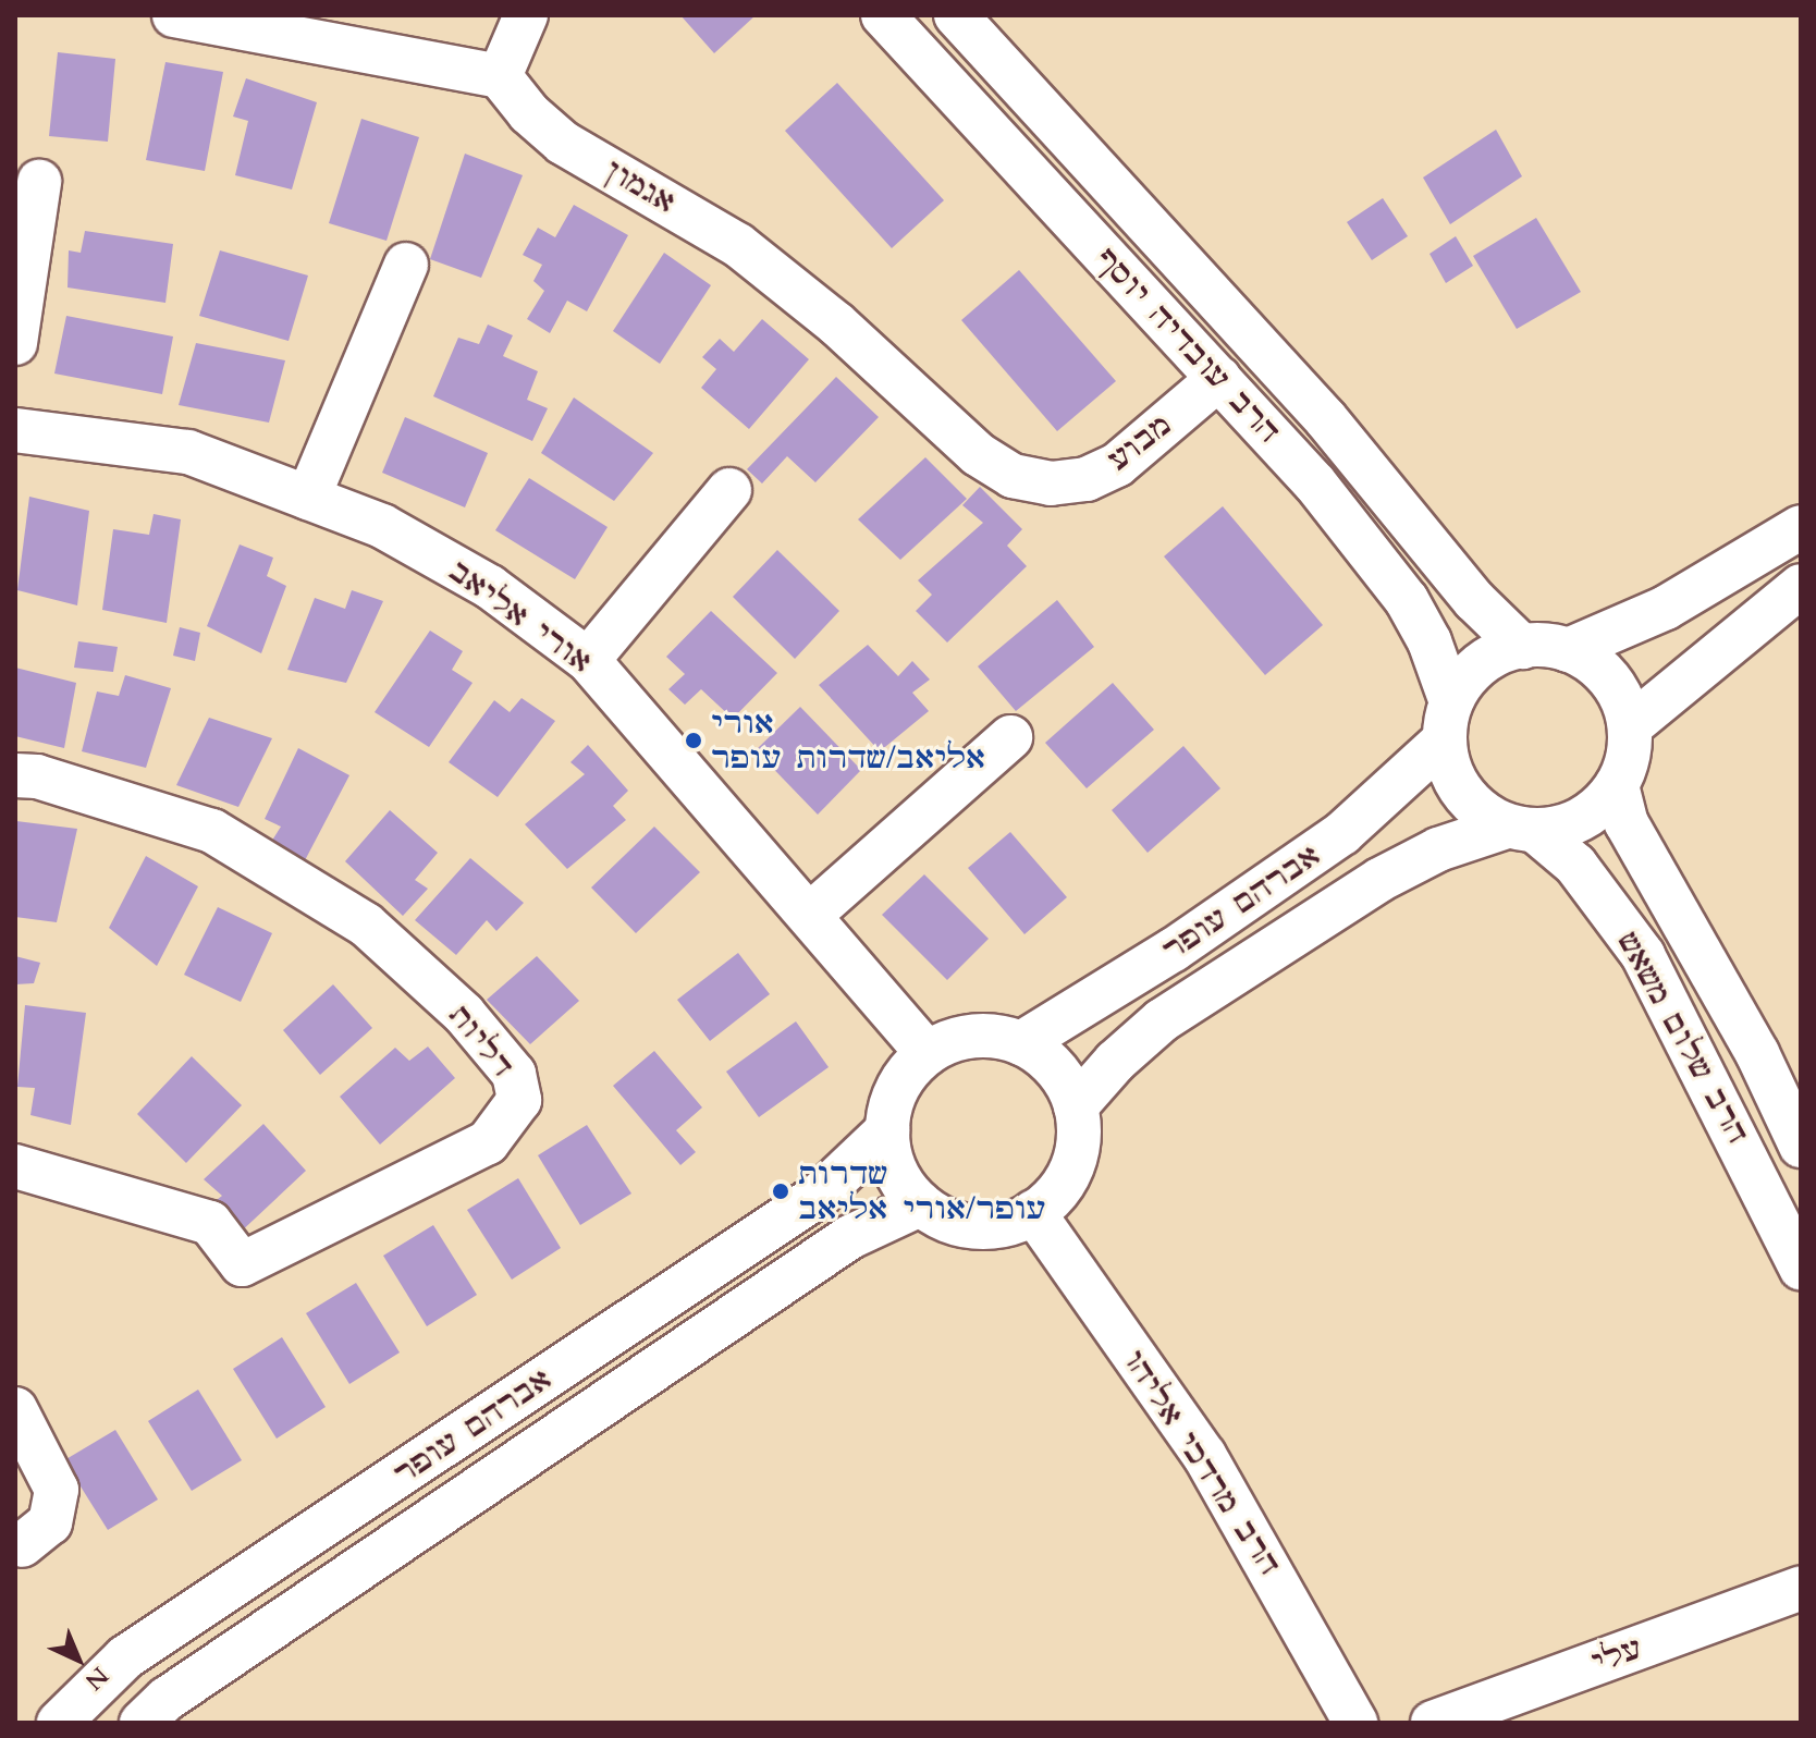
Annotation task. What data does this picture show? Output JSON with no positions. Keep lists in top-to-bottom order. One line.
{"streets":{"street":["אגמון","הרב עובדיה יוסף","מבוע","אורי אליאב","אברהם עופר","הרב שלום משאש","דליות","הרב מרדכי אליהו","עלי"]},"crossings":[["אגמון","מבוע"],["הרב עובדיה יוסף","מבוע"],["הרב עובדיה יוסף","אברהם עופר"],["הרב עובדיה יוסף","הרב שלום משאש"],["אורי אליאב","אברהם עופר"],["אורי אליאב","הרב מרדכי אליהו"],["אברהם עופר","הרב שלום משאש"],["אברהם עופר","הרב מרדכי אליהו"]],"places":["אורי אליאב/שדרות עופר","שדרות עופר/אורי אליאב"],"north":"bottom right"}
